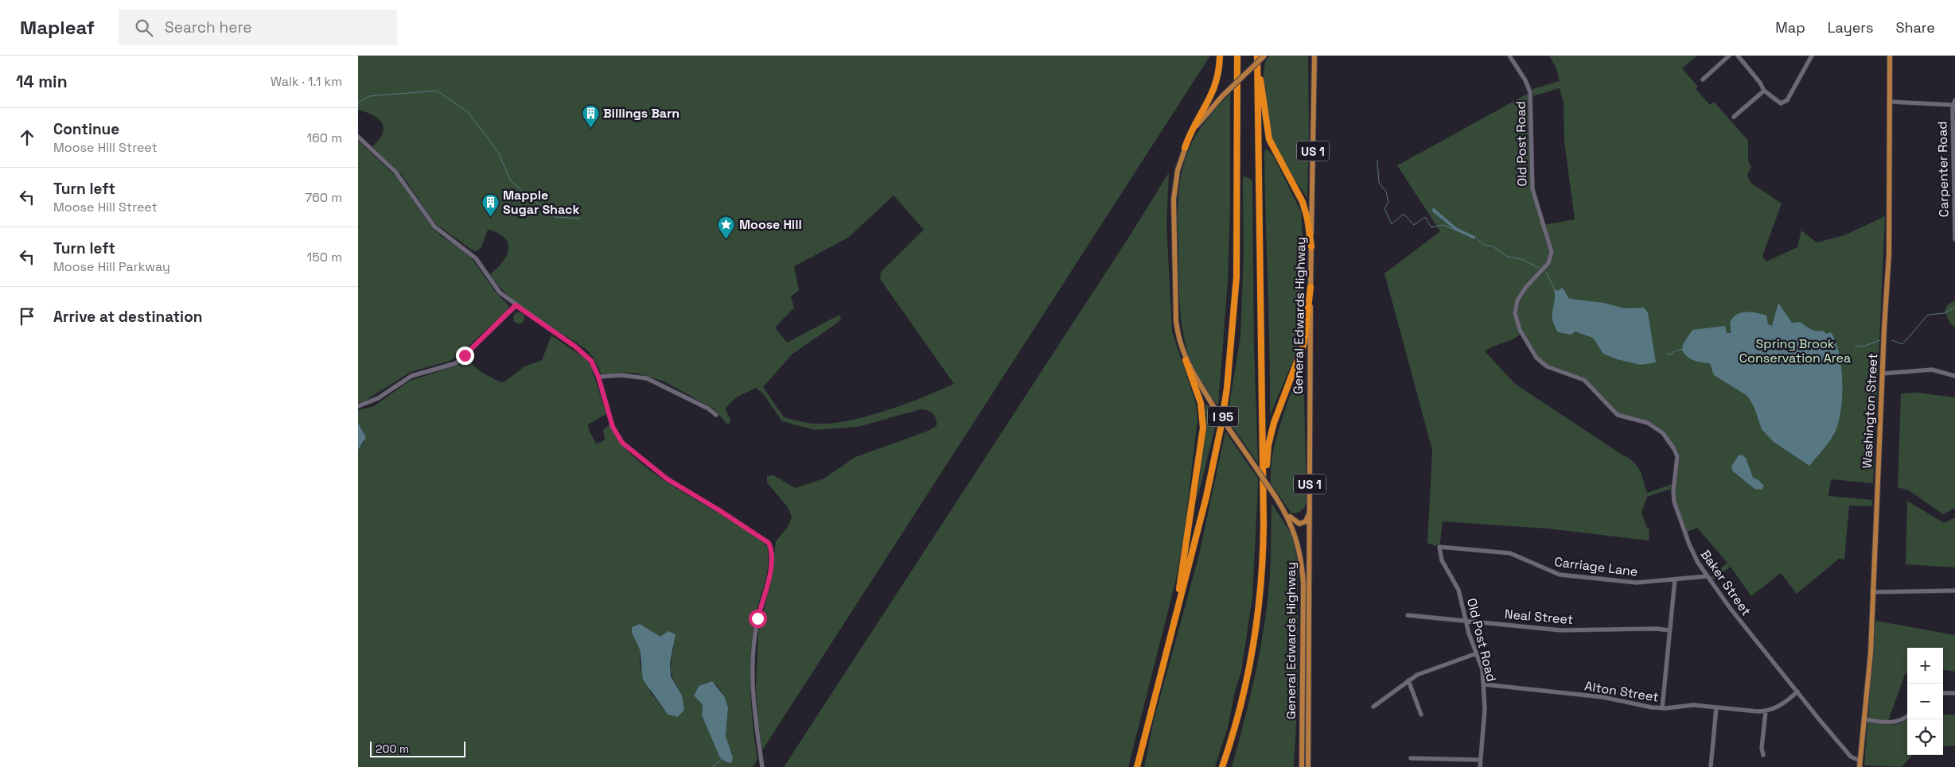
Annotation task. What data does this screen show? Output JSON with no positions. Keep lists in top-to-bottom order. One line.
{"streets":{"highway":["I 95"],"main road":["US 1","General Edwards Highway","Washington Street"],"street":["Old Post Road","Carpenter Road","Carriage Lane","Baker Street","Neal Street","Alton Street"]},"crossings":[["Old Post Road","Carriage Lane"],["Old Post Road","Baker Street"],["Old Post Road","Neal Street"],["Old Post Road","Alton Street"],["Washington Street","Baker Street"],["Carriage Lane","Baker Street"]],"parks":["Spring Brook Conservation Area"],"places":{"building":["Billings Barn","Mapple Sugar Shack"],"place":["Moose Hill"]},"scale_bar":"200 m","page":{"header":"Mapleaf","search":"Search here","nav":["Map","Layers","Share"],"heading":["14 min","Walk · 1.1 km"],"list":[["Continue","Moose Hill Street","160 m"],["Turn left","Moose Hill Street","760 m"],["Turn left","Moose Hill Parkway","150 m"],"Arrive at destination"],"map_buttons":["+","−"],"scale":"200 m"}}
